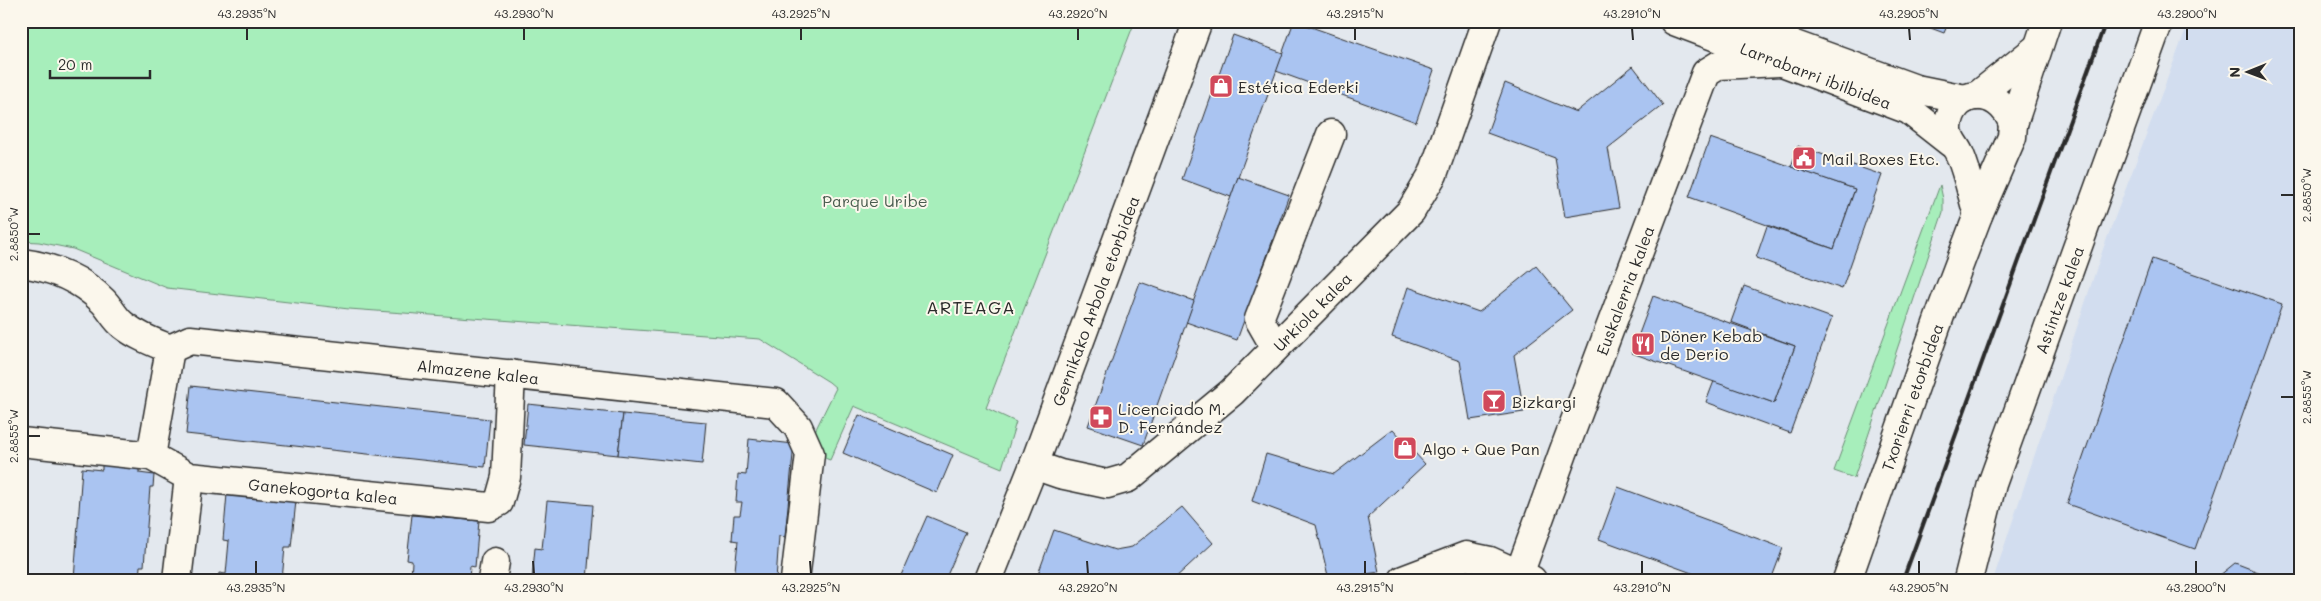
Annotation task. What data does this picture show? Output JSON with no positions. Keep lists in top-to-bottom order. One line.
{"streets":{"street":["Larrabarri ibilbidea","Euskalerria kalea","Astintze kalea","Gernikako Arbola etorbidea","Urkiola kalea","Almazene kalea","Txorierri etorbidea","Ganekogorta kalea"]},"crossings":[["Larrabarri ibilbidea","Euskalerria kalea"],["Larrabarri ibilbidea","Txorierri etorbidea"],["Gernikako Arbola etorbidea","Urkiola kalea"],["Almazene kalea","Ganekogorta kalea"]],"districts":["ARTEAGA"],"parks":["Parque Uribe"],"places":{"shop":["Estética Ederki","Algo + Que Pan"],"public building":["Mail Boxes Etc."],"restaurant":["Döner Kebab de Derio"],"bar":["Bizkargi"],"pharmacy":["Licenciado M. D. Fernández"]},"scale_bar":"20 m","north":"left","coordinates":["43.2935°N","43.2930°N","43.2925°N","43.2920°N","43.2915°N","43.2910°N","43.2905°N","43.2900°N","2.8850°W","2.8855°W"]}
